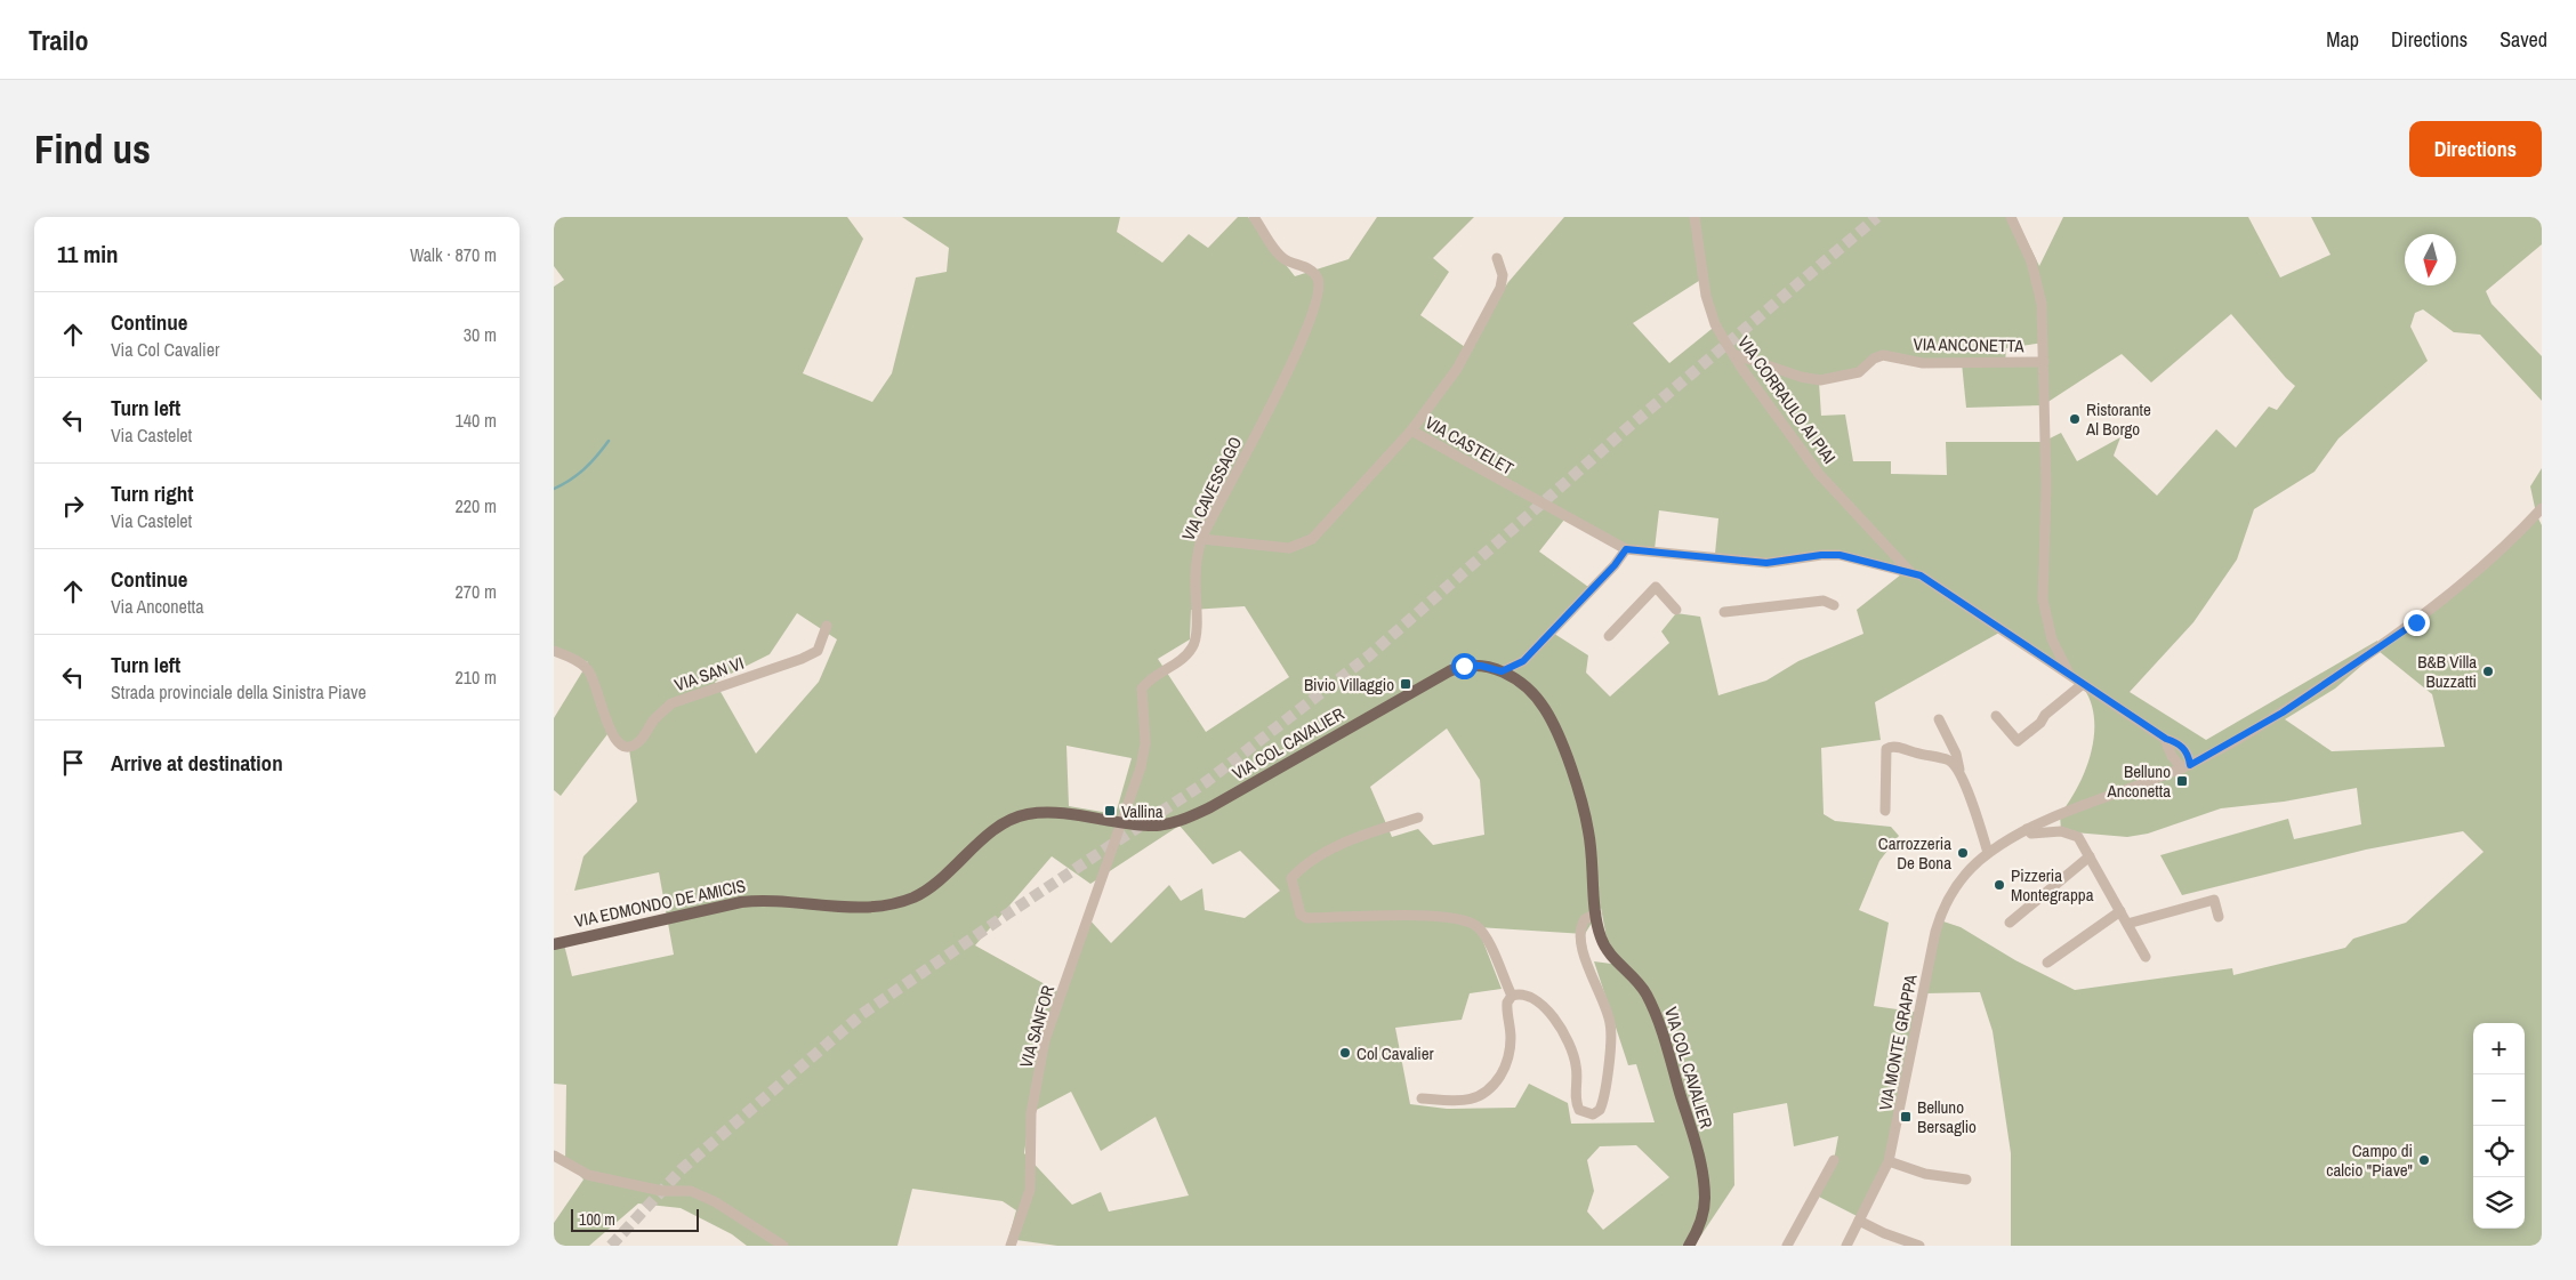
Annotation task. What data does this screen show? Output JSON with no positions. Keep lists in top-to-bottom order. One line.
{"streets":{"main road":["VIA COL CAVALIER","VIA EDMONDO DE AMICIS"],"street":["VIA ANCONETTA","VIA CORRAULO AI PIAI","VIA CASTELET","VIA CAVESSAGO","VIA SAN VI","VIA SANFOR","VIA MONTE GRAPPA"]},"crossings":[["VIA ANCONETTA","VIA CORRAULO AI PIAI"],["VIA CORRAULO AI PIAI","VIA CASTELET"],["VIA CAVESSAGO","VIA COL CAVALIER"],["VIA CAVESSAGO","VIA EDMONDO DE AMICIS"],["VIA CAVESSAGO","VIA SANFOR"],["VIA COL CAVALIER","VIA EDMONDO DE AMICIS"],["VIA COL CAVALIER","VIA SANFOR"],["VIA EDMONDO DE AMICIS","VIA SANFOR"]],"places":{"other":["Ristorante Al Borgo","B&B Villa Buzzatti","Carrozzeria De Bona","Pizzeria Montegrappa","Col Cavalier","Campo di calcio \"Piave\""],"transit":["Bivio Villaggio","Belluno Anconetta","Vallina","Belluno Bersaglio"]},"scale_bar":"100 m","north":"bottom","page":{"header":"Trailo","nav":["Map","Directions","Saved"],"buttons":"Directions","title":"Find us","heading":["11 min","Walk · 870 m"],"list":[["Continue","Via Col Cavalier","30 m"],["Turn left","Via Castelet","140 m"],["Turn right","Via Castelet","220 m"],["Continue","Via Anconetta","270 m"],["Turn left","Strada provinciale della Sinistra Piave","210 m"],"Arrive at destination"],"map_buttons":["+","−"],"scale":"100 m"}}
